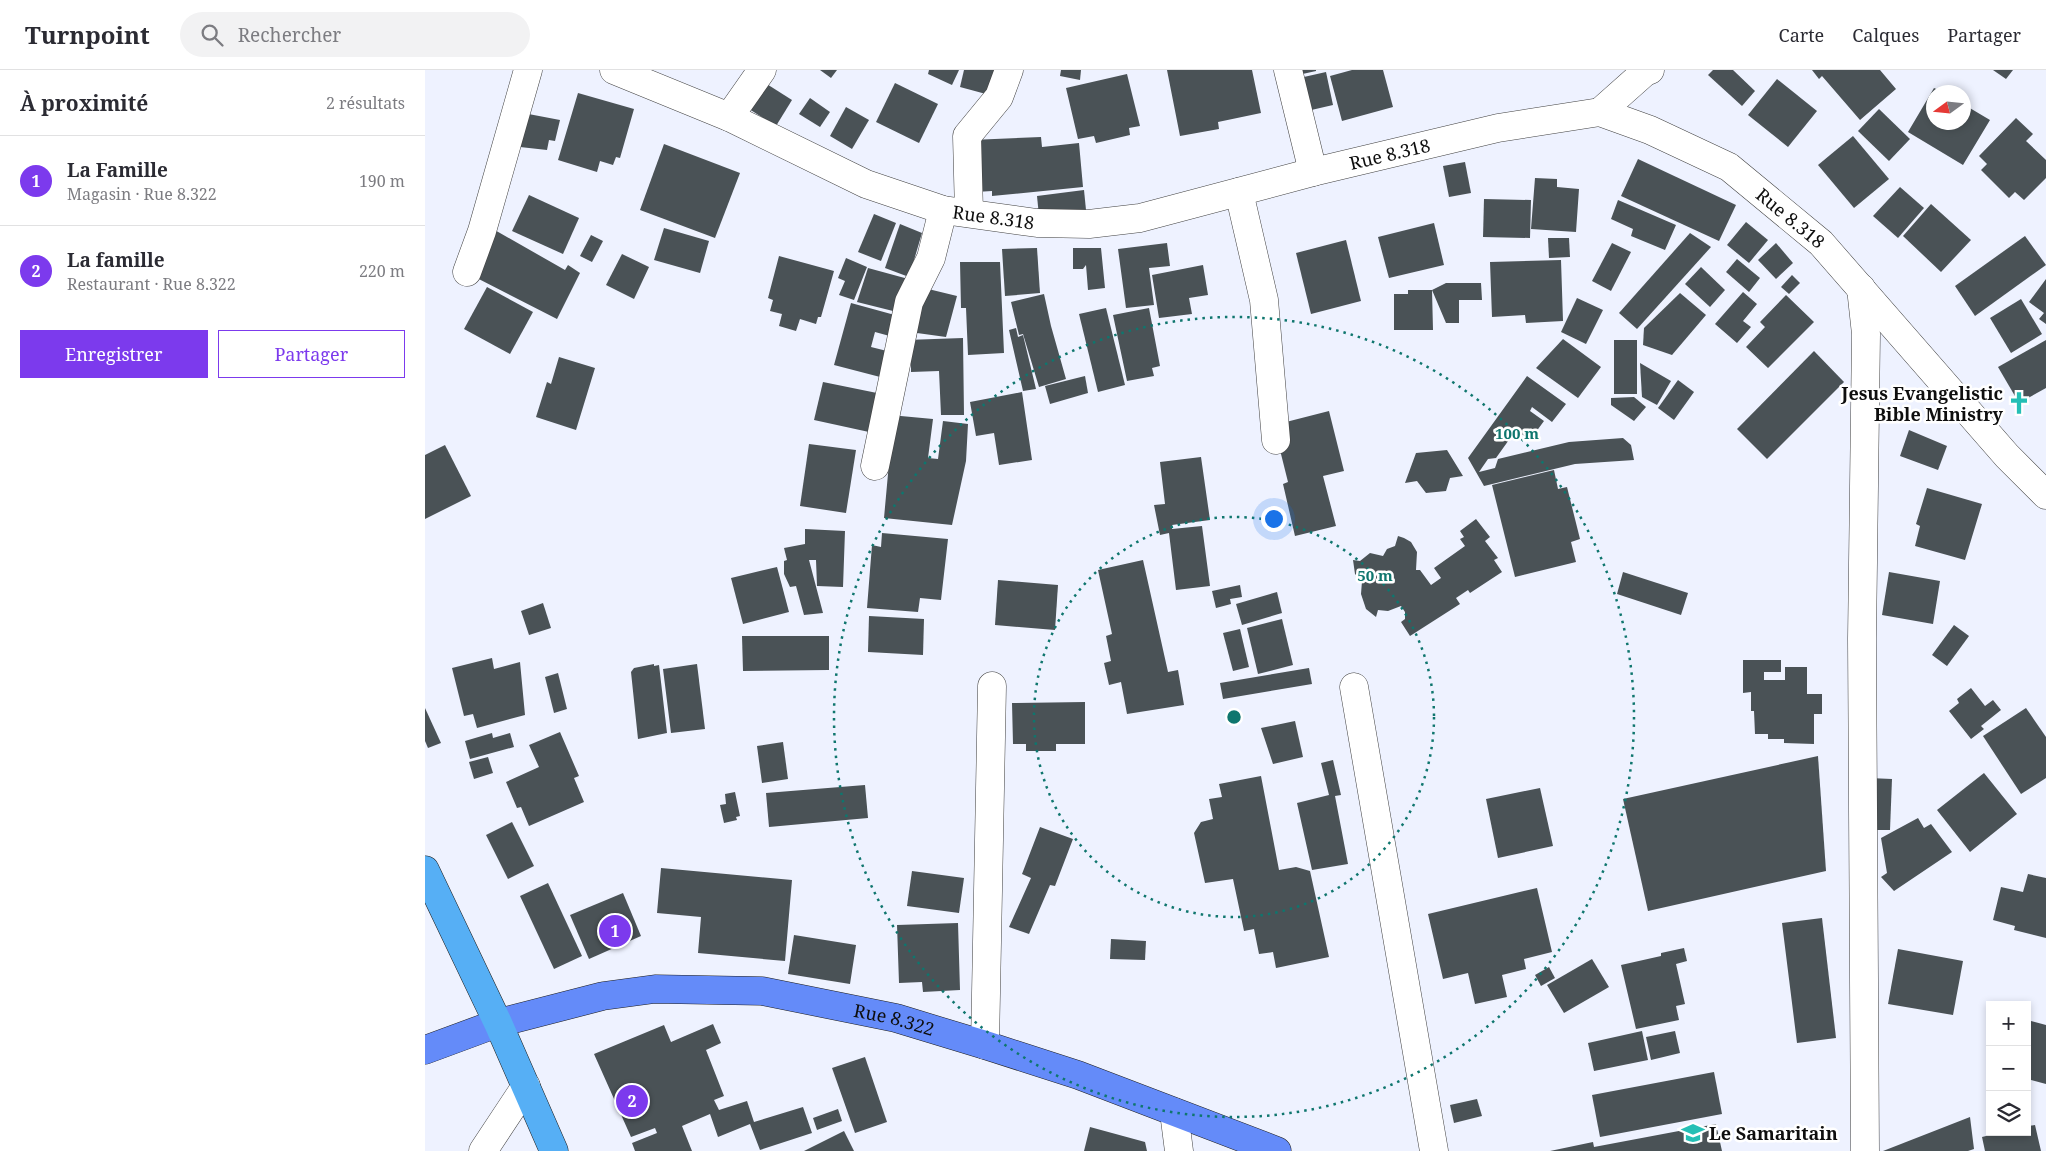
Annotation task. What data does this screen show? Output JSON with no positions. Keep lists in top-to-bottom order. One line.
{"streets":{"main road":["Rue 8.322"],"street":["Rue 8.318"]},"places":{"church":["Jesus Evangelistic Bible Ministry"],"school or university":["Le Samaritain"]},"north":"left","page":{"header":"Turnpoint","search":"Rechercher","nav":["Carte","Calques","Partager"],"heading":["À proximité","2 résultats"],"list":[{"mark":"1","name":"La Famille","note":"Magasin · Rue 8.322","value":"190 m"},{"mark":"2","name":"La famille","note":"Restaurant · Rue 8.322","value":"220 m"}],"buttons":["Enregistrer","Partager"],"pins":["1","2"],"map_buttons":["+","−"]},"rings":["100 m","50 m"]}
